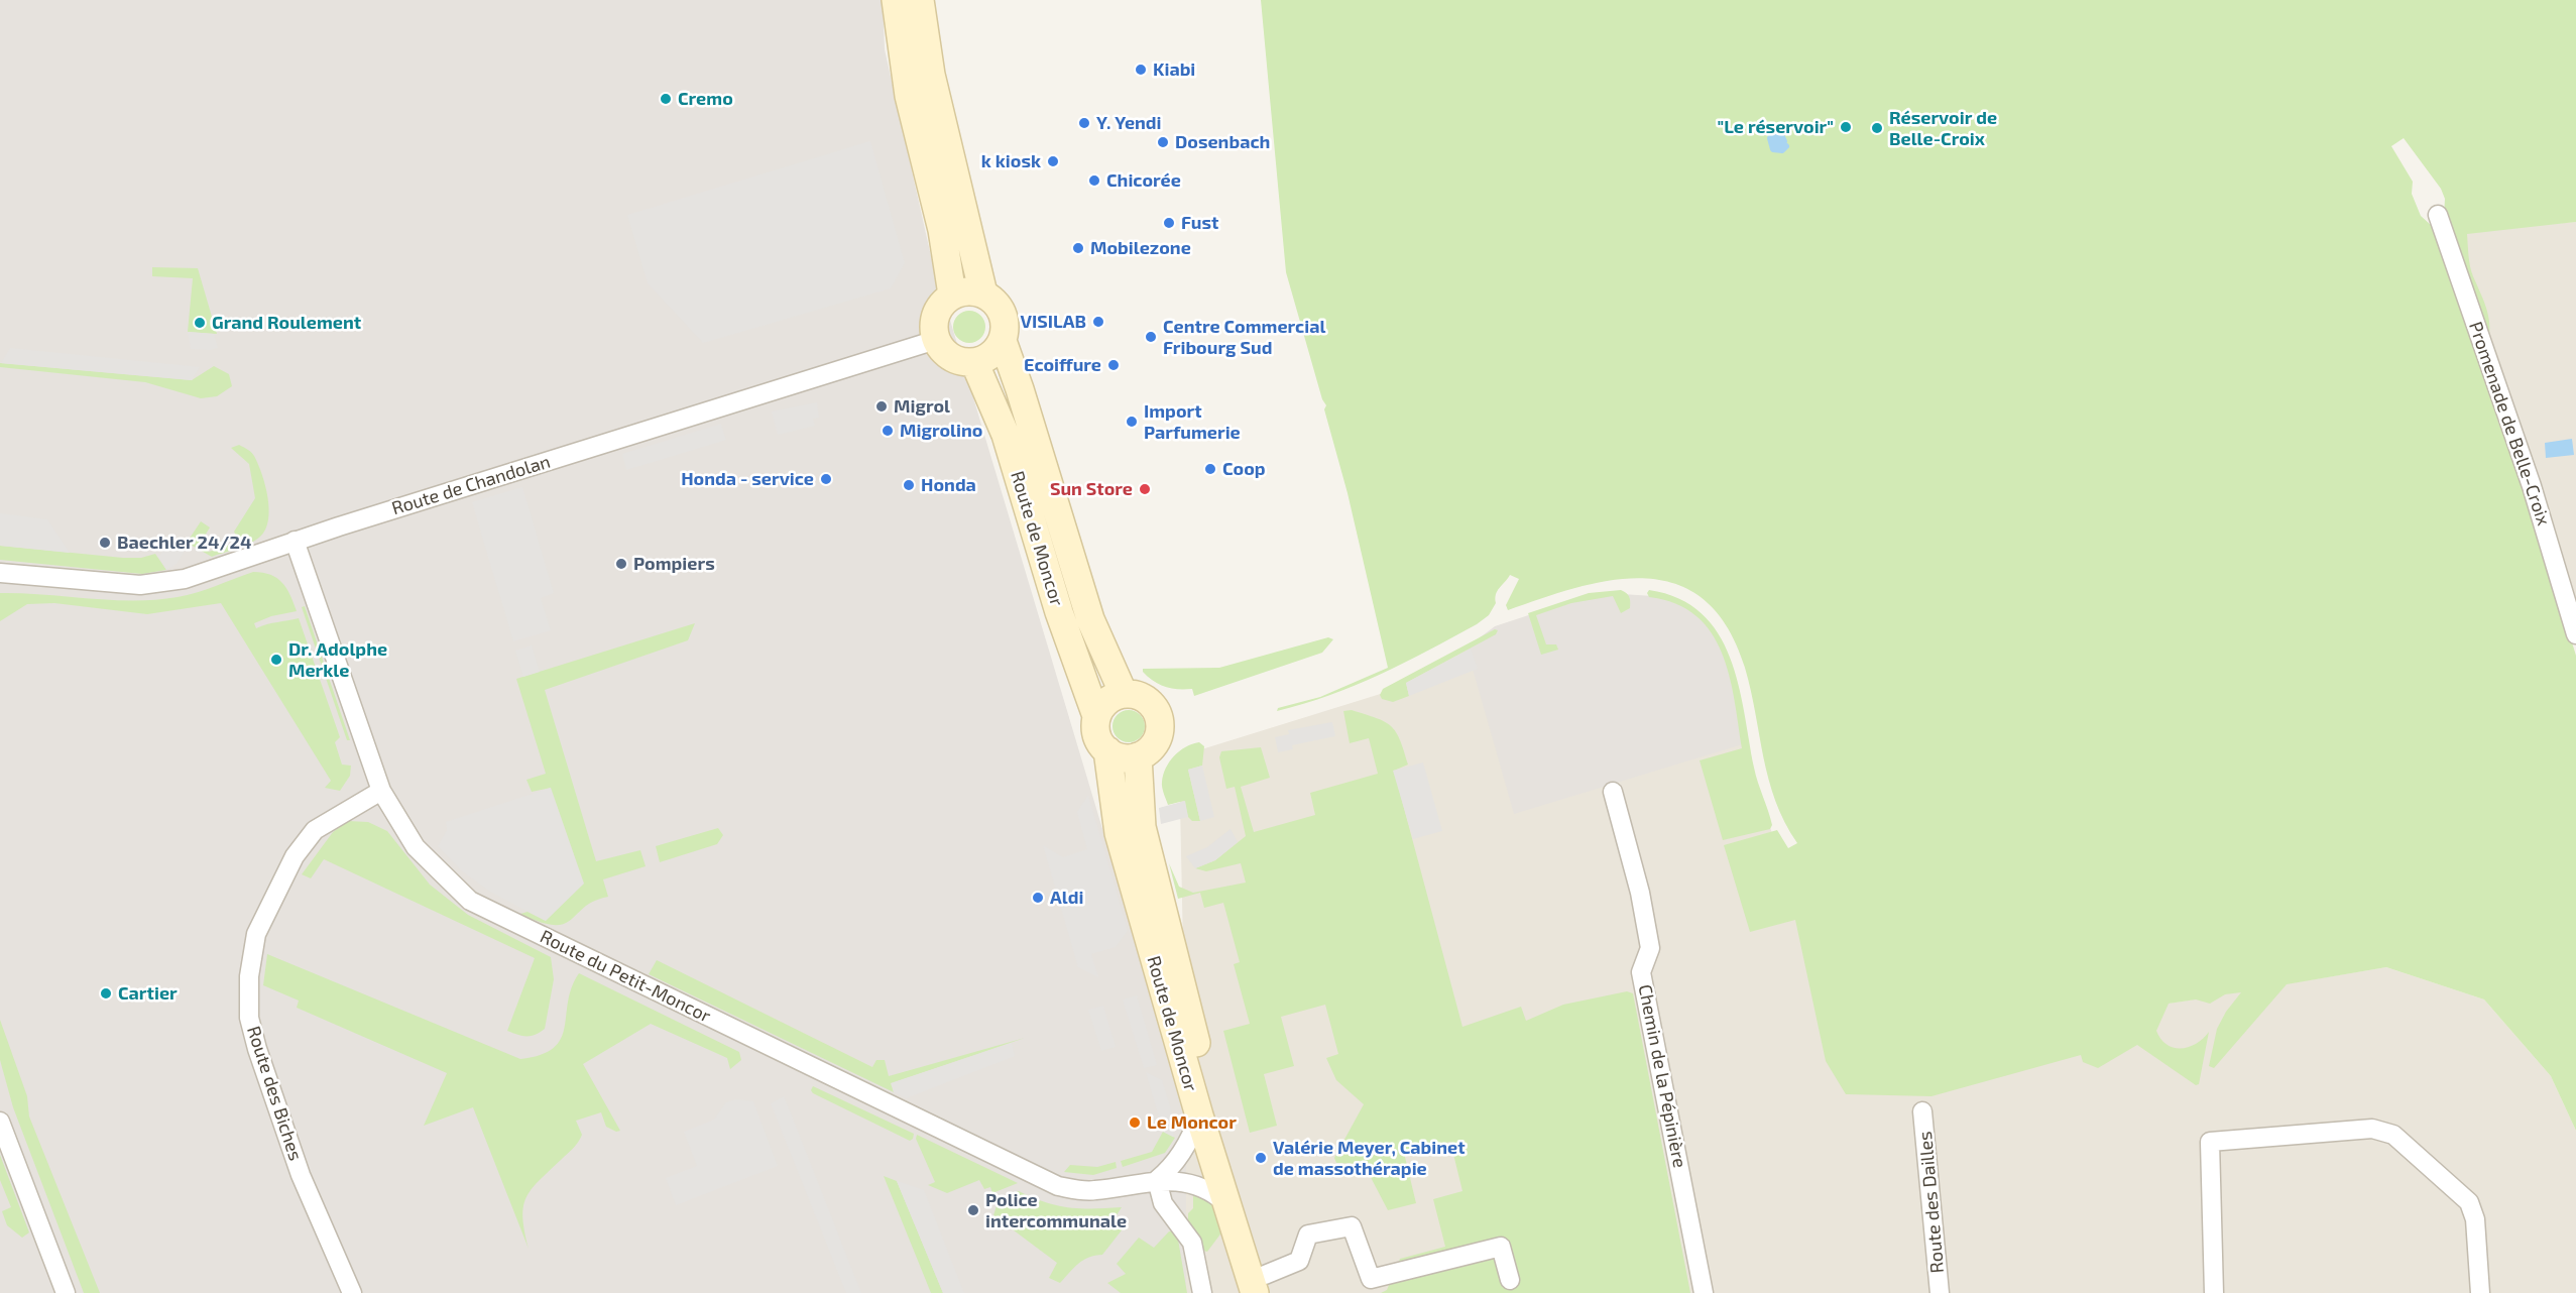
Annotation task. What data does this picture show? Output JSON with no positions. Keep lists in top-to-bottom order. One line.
{"streets":{"main road":["Route de Moncor"],"street":["Promenade de Belle-Croix","Route de Chandolan","Route du Petit-Moncor","Chemin de la Pépinière","Route des Biches","Route des Dailles"]},"crossings":[["Route de Chandolan","Route de Moncor"],["Route de Chandolan","Route du Petit-Moncor"],["Route de Moncor","Route du Petit-Moncor"],["Route du Petit-Moncor","Route des Biches"]],"places":["Kiabi","Cremo","Y. Yendi","\"Le réservoir\"","Réservoir de Belle-Croix","Dosenbach","k kiosk","Chicorée","Fust","Mobilezone","VISILAB","Grand Roulement","Centre Commercial Fribourg Sud","Ecoiffure","Migrol","Import Parfumerie","Migrolino","Coop","Honda - service","Honda","Sun Store","Baechler 24/24","Pompiers","Dr. Adolphe Merkle","Aldi","Cartier","Le Moncor","Valérie Meyer, Cabinet de massothérapie","Police intercommunale"]}
